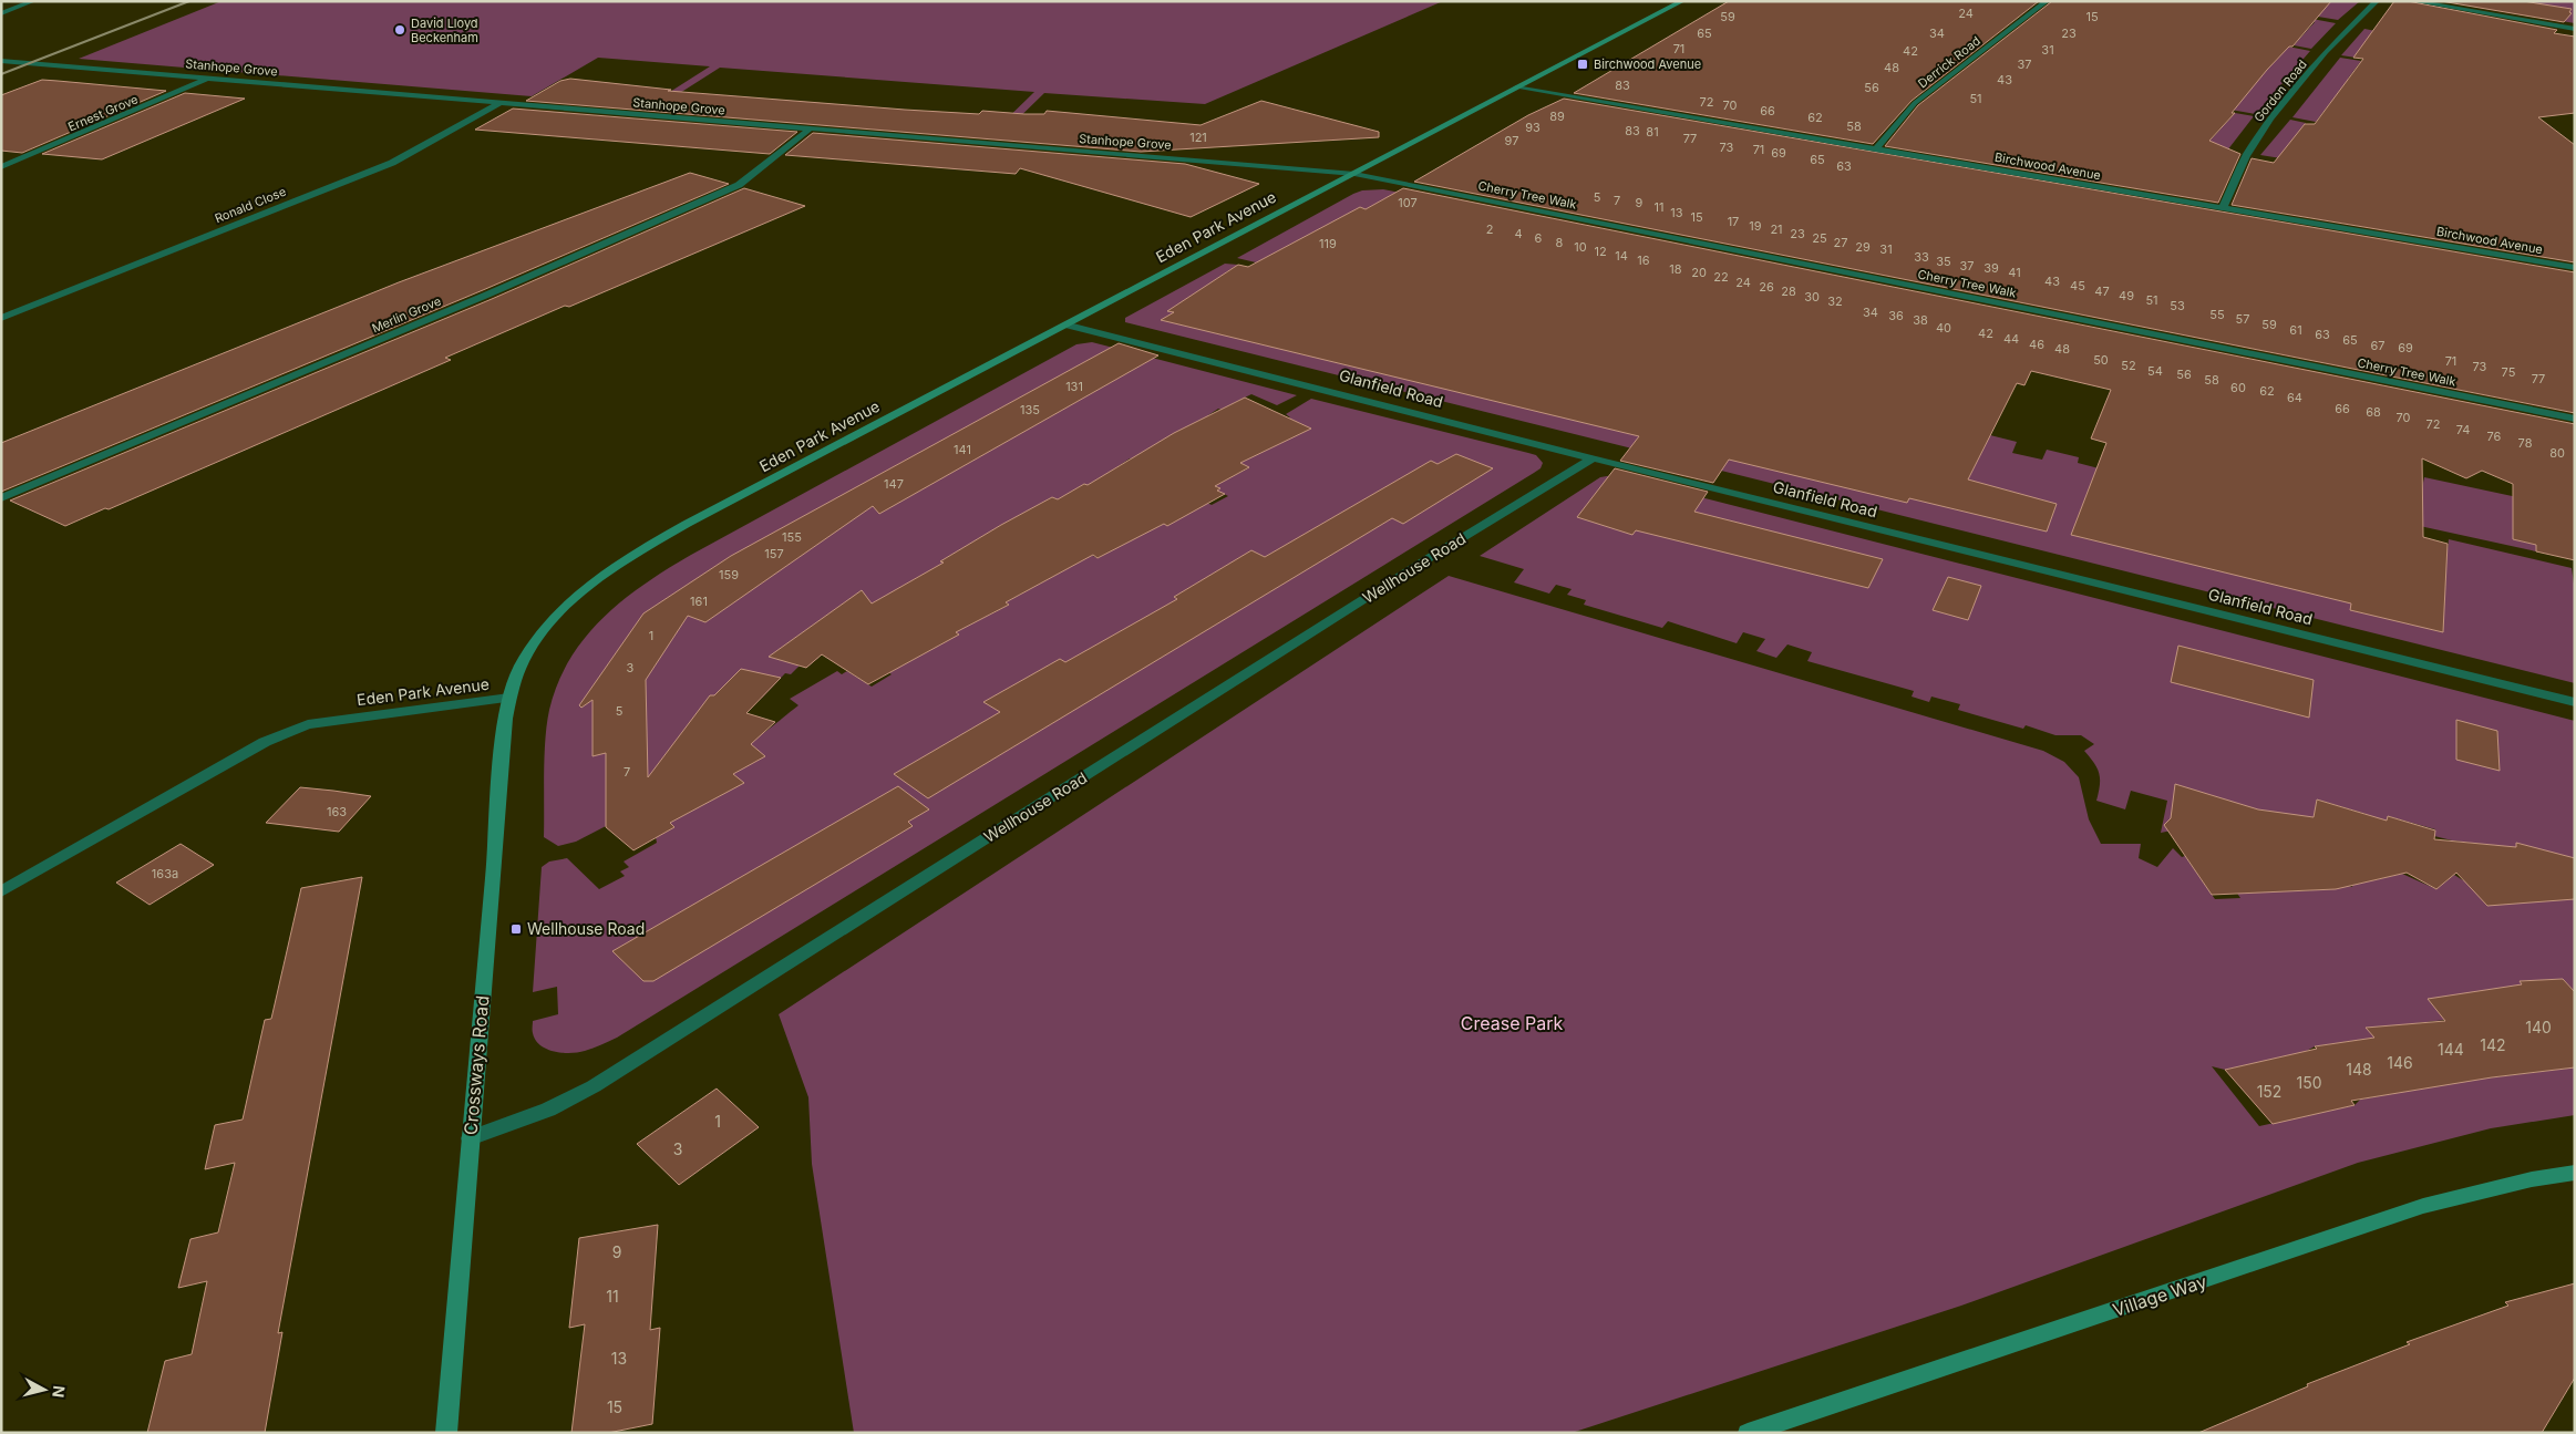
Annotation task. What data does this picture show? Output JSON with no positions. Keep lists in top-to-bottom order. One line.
{"streets":{"street":["Derrick Road","Stanhope Grove","Gordon Road","Ernest Grove","Birchwood Avenue","Cherry Tree Walk","Ronald Close","Eden Park Avenue","Merlin Grove","Glanfield Road","Wellhouse Road","Crossways Road","Village Way"]},"crossings":[["Derrick Road","Birchwood Avenue"],["Stanhope Grove","Ernest Grove"],["Stanhope Grove","Cherry Tree Walk"],["Stanhope Grove","Ronald Close"],["Stanhope Grove","Eden Park Avenue"],["Stanhope Grove","Merlin Grove"],["Gordon Road","Birchwood Avenue"],["Birchwood Avenue","Eden Park Avenue"],["Cherry Tree Walk","Eden Park Avenue"],["Eden Park Avenue","Glanfield Road"],["Eden Park Avenue","Crossways Road"],["Glanfield Road","Wellhouse Road"],["Wellhouse Road","Crossways Road"]],"parks":["Crease Park"],"places":{"other":["David Lloyd Beckenham"],"transit":["Birchwood Avenue","Wellhouse Road"]},"house_numbers":["24","59","15","65","34","23","71","31","42","37","48","43","83","56","51","72","70","66","89","62","58","93","83","81","121","77","97","73","71","69","65","63","5","7","107","9","11","13","15","17","19","2","21","4","23","6","25","8","27","119","10","29","31","12","14","33","16","35","37","39","18","20","41","22","43","24","45","26","28","47","49","30","51","32","53","34","55","36","57","38","59","40","61","42","63","44","65","46","67","69","48","50","71","52","73","54","75","56","77","58","131","60","62","64","66","135","68","70","72","74","76","78","141","80","147","155","157","159","161","1","3","5","7","163","163a","140","142","144","146","148","150","152","1","3","9","11","13","15"],"north":"right"}
